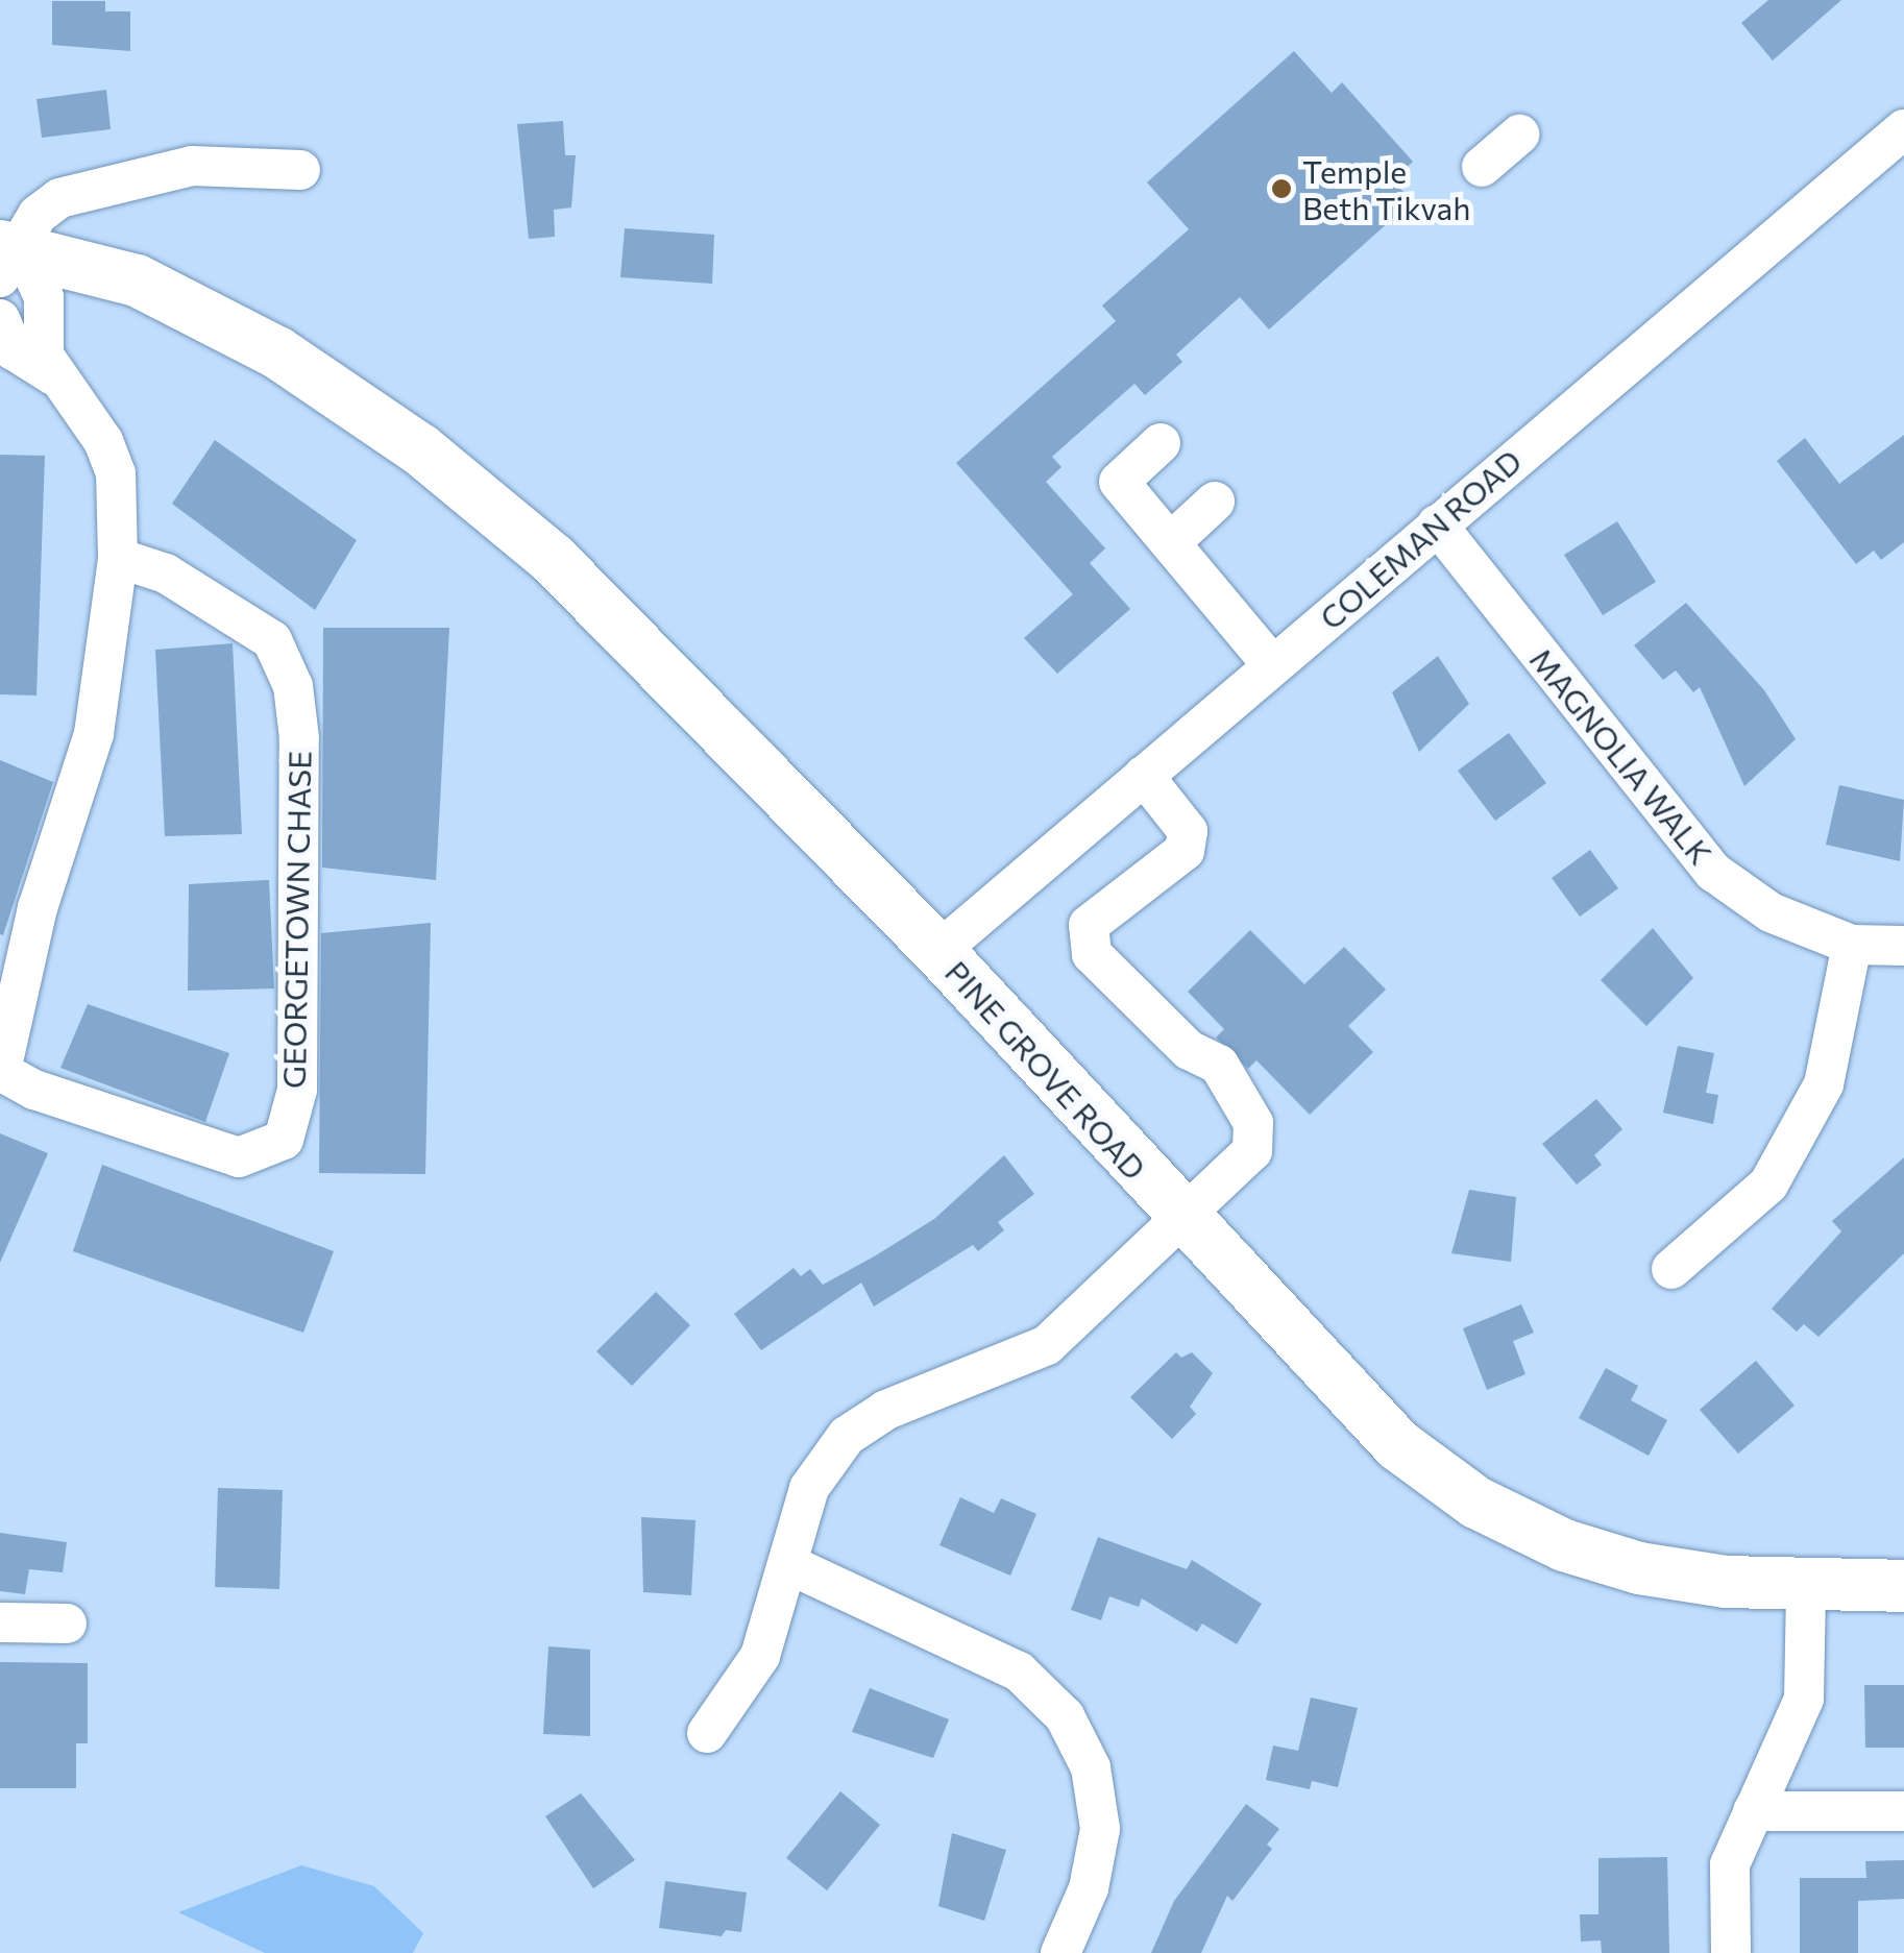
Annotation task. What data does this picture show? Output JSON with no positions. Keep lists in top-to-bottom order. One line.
{"streets":{"main road":["PINE GROVE ROAD"],"street":["COLEMAN ROAD","MAGNOLIA WALK","GEORGETOWN CHASE"]},"crossings":[["COLEMAN ROAD","MAGNOLIA WALK"],["COLEMAN ROAD","PINE GROVE ROAD"],["GEORGETOWN CHASE","PINE GROVE ROAD"]],"places":["Temple Beth Tikvah"]}
